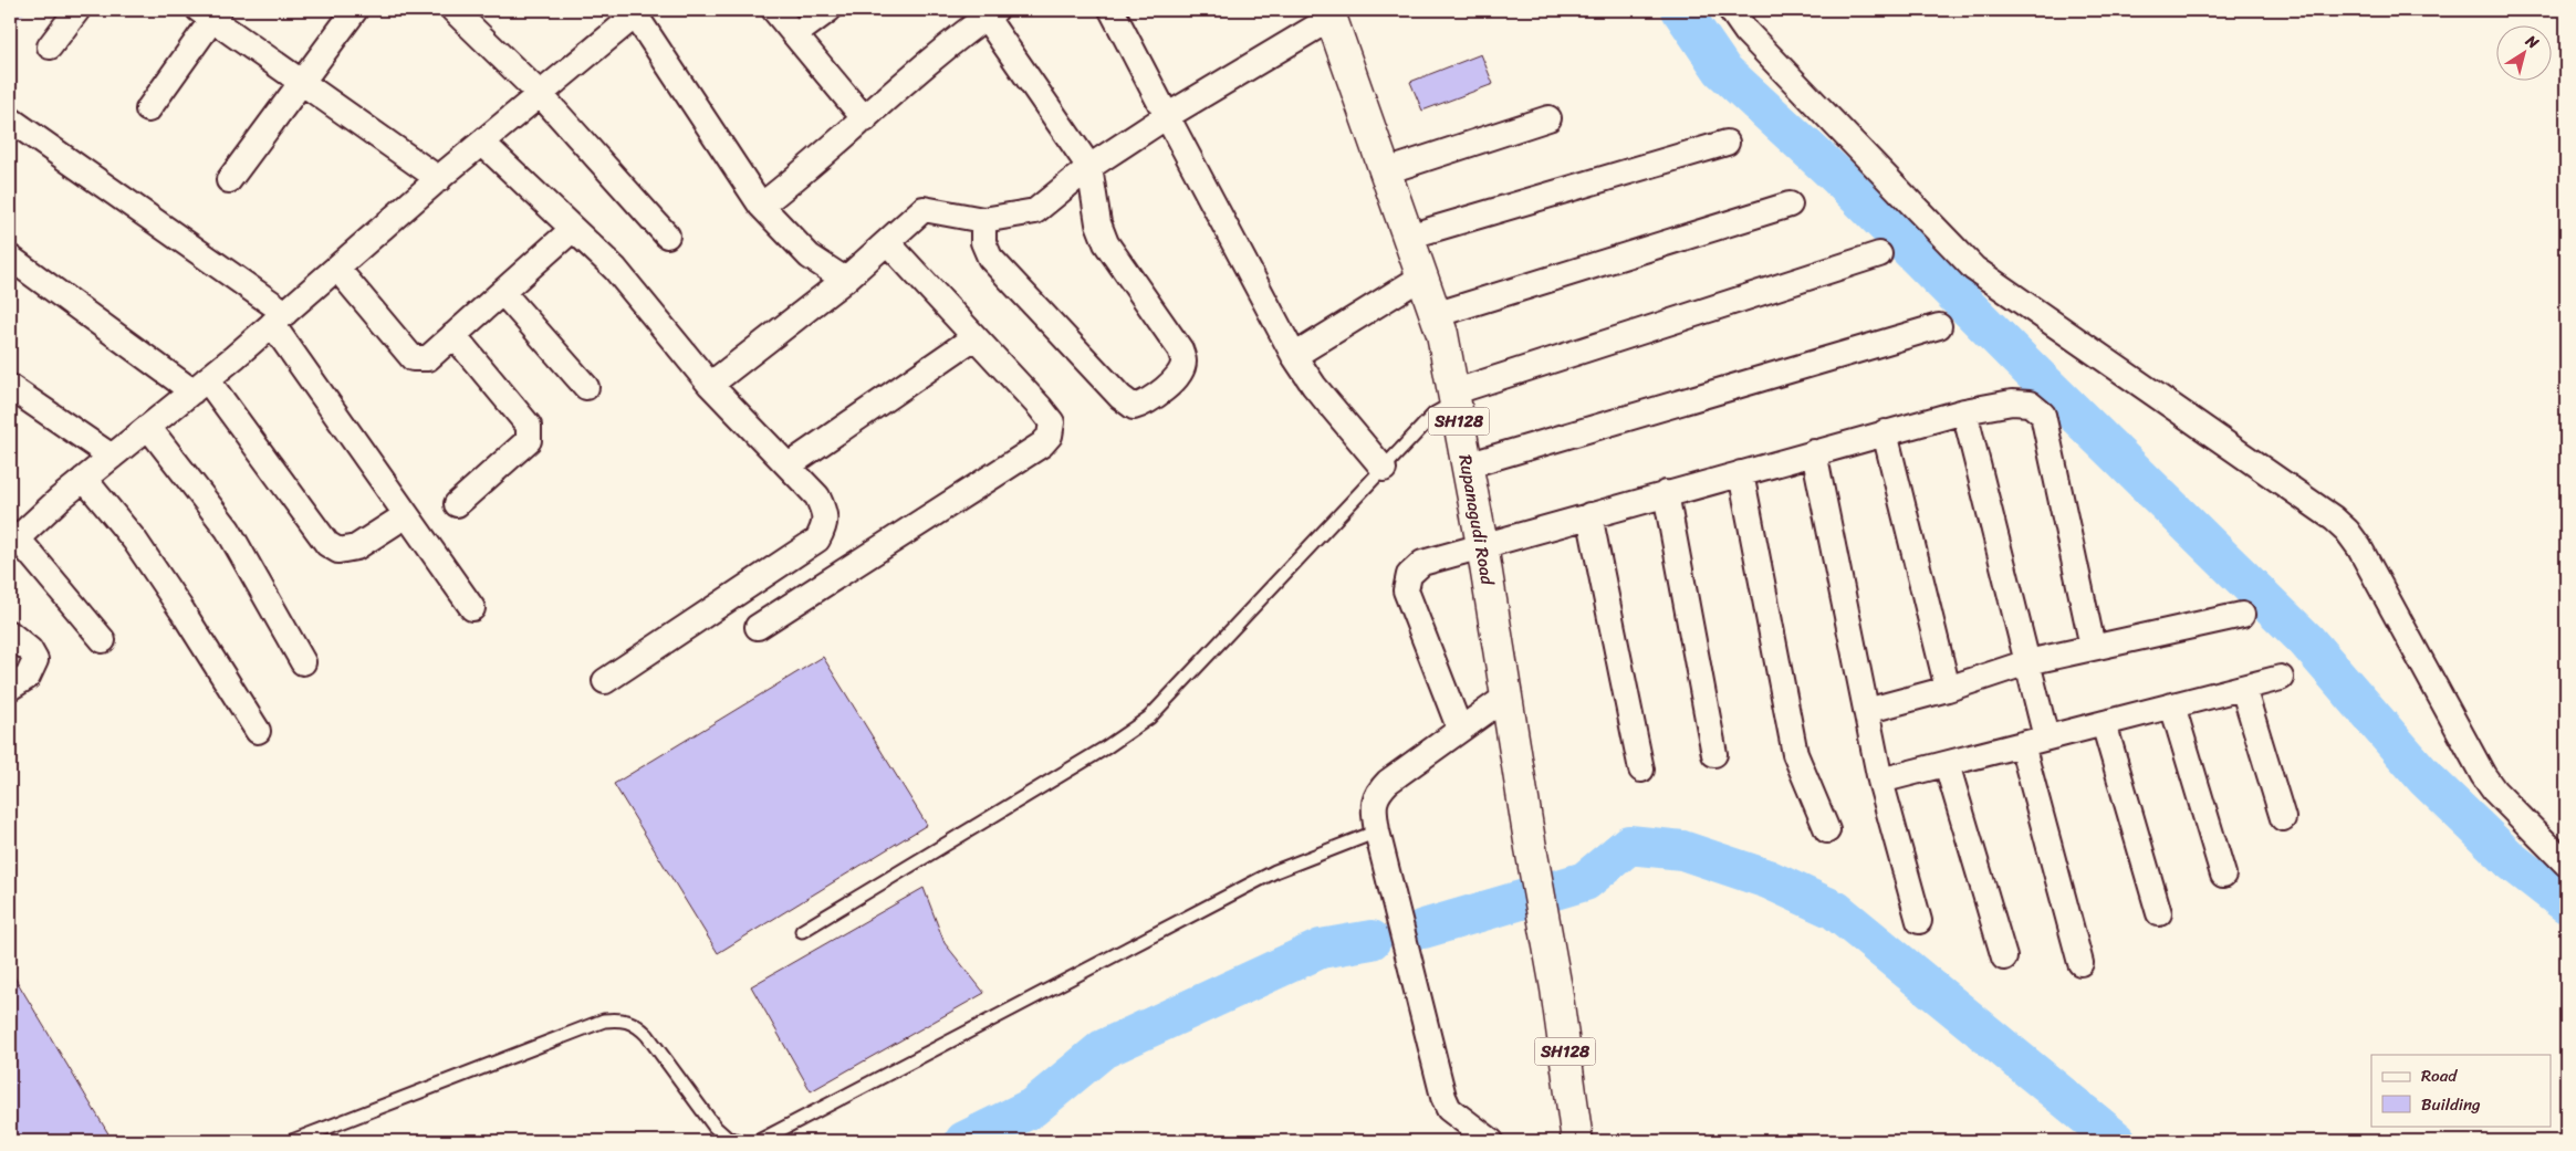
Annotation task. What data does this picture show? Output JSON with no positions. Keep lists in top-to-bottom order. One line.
{"streets":{"main road":["SH128","Rupanagudi Road"]},"legend":["Road","Building"],"north":"top right"}
